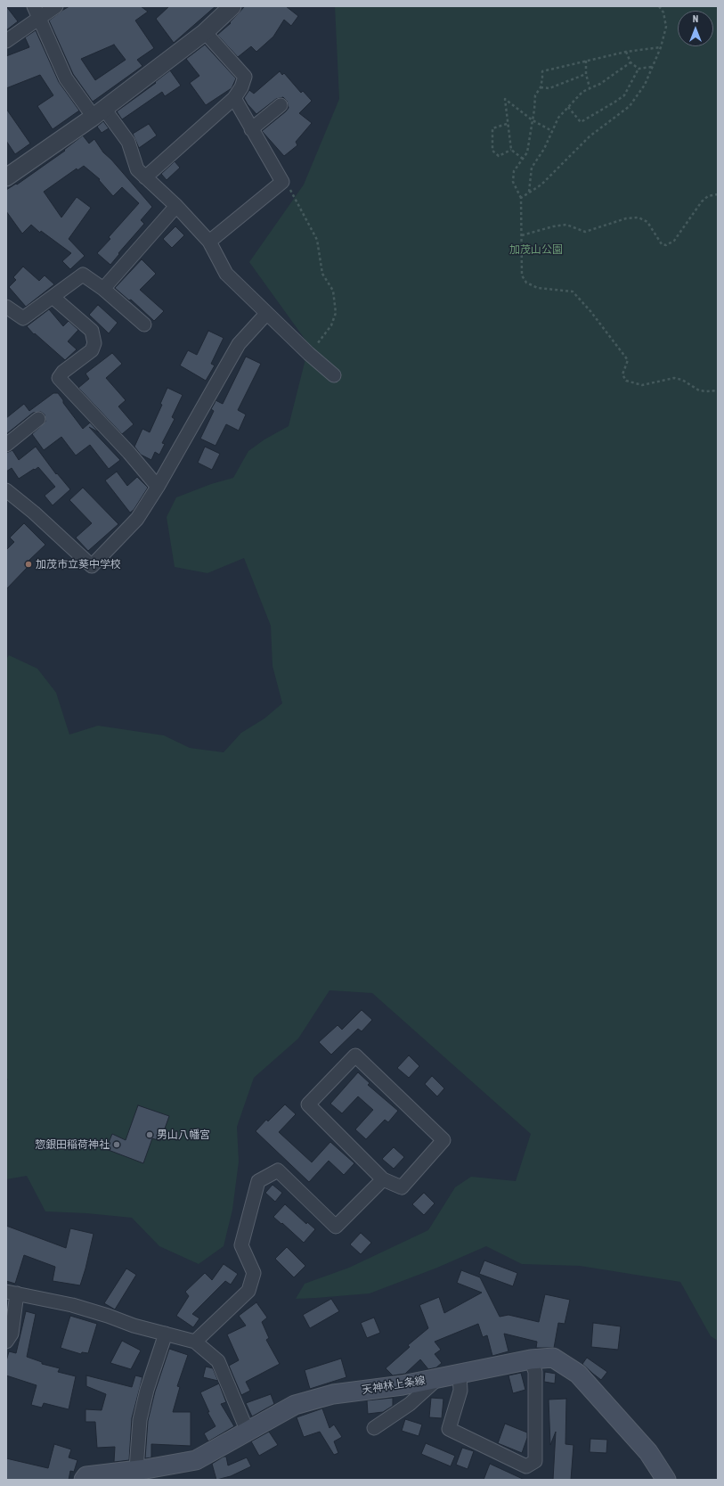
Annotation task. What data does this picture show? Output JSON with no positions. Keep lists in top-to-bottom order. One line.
{"streets":{"main road":["天神林上条線"]},"parks":["加茂山公園"],"places":["加茂市立葵中学校","男山八幡宮","惣銀田稲荷神社"],"north":"top"}
